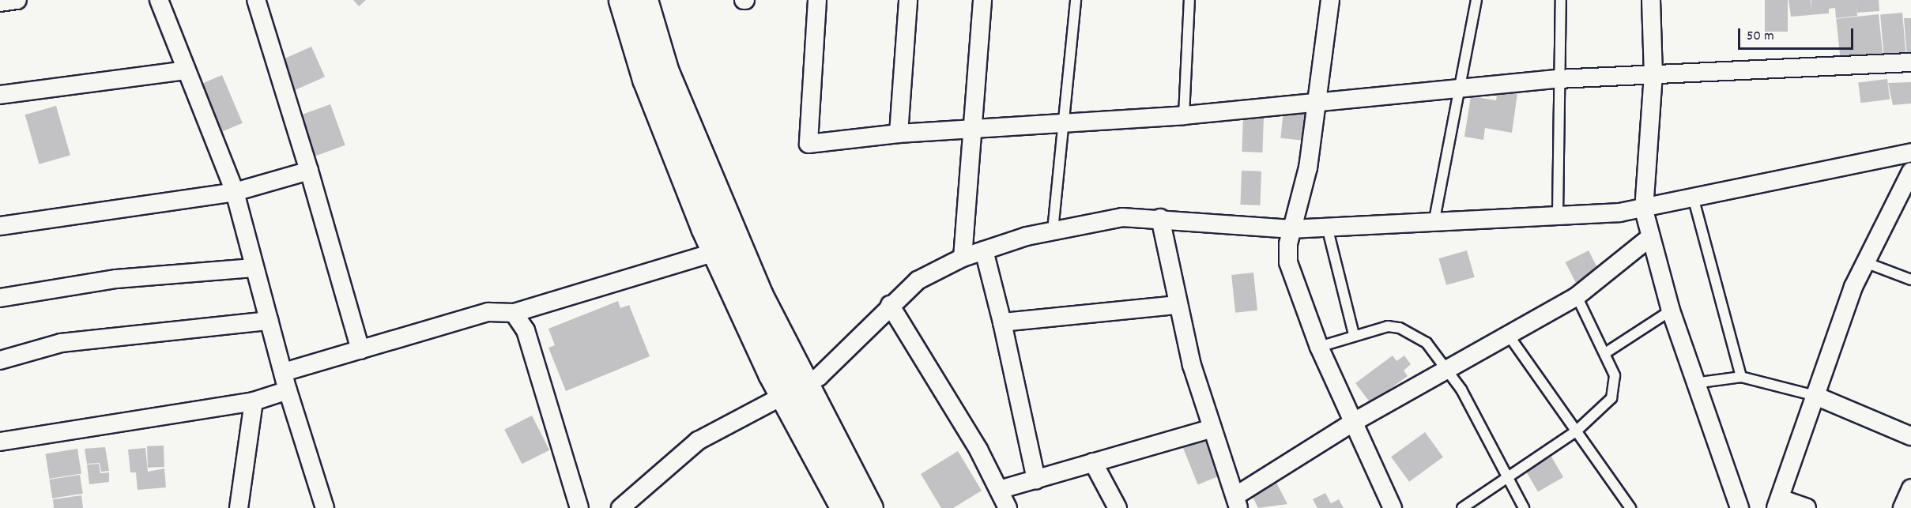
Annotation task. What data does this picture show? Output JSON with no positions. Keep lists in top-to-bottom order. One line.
{"scale_bar":"50 m"}
